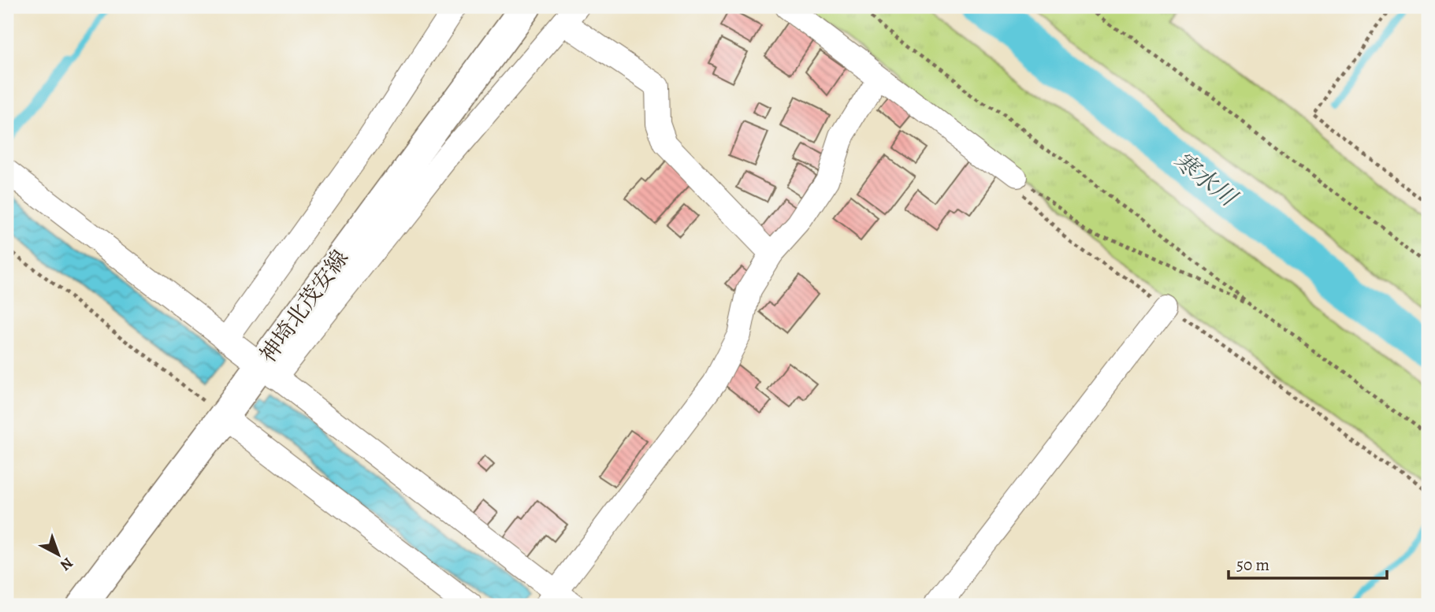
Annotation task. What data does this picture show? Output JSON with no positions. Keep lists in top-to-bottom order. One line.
{"streets":{"main road":["神埼北茂安線"]},"water":["寒水川"],"scale_bar":"50 m","north":"bottom right"}
